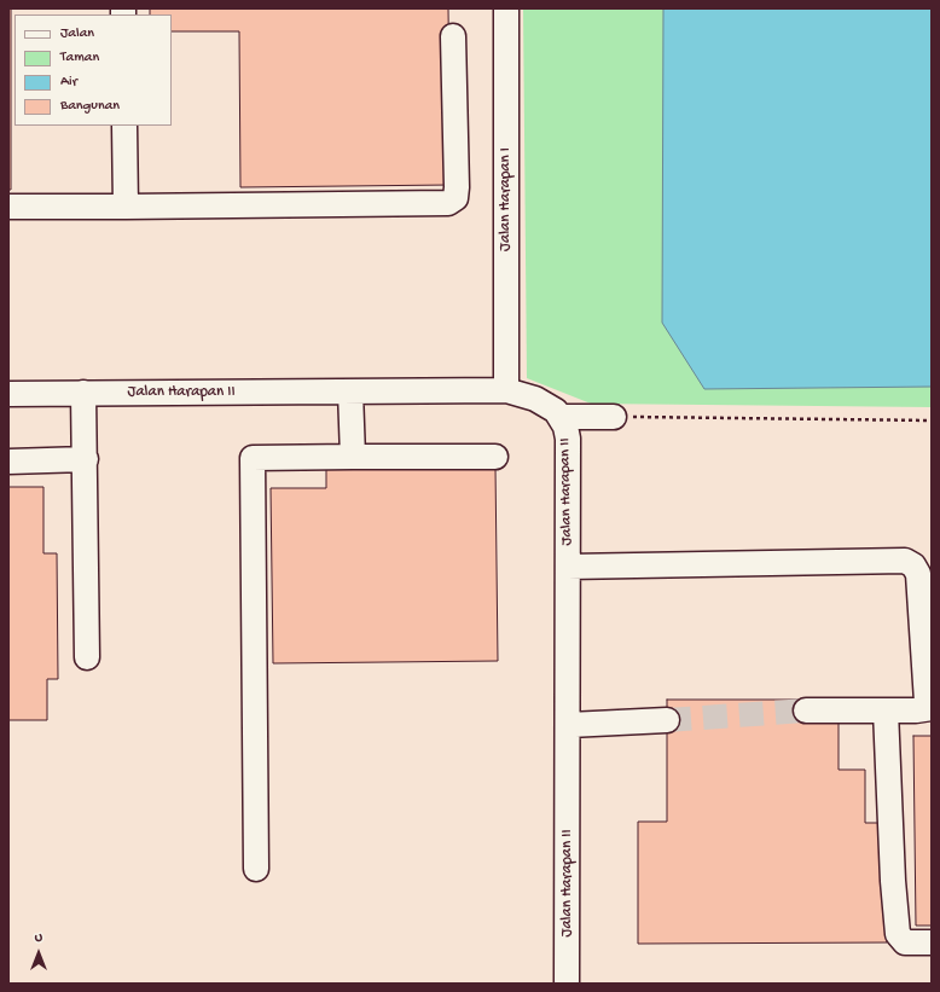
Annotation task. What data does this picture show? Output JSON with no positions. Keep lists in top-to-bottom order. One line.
{"streets":{"street":["Jalan Harapan I","Jalan Harapan II"]},"crossings":[["Jalan Harapan I","Jalan Harapan II"]],"legend":["Jalan","Taman","Air","Bangunan"],"north":"top"}
